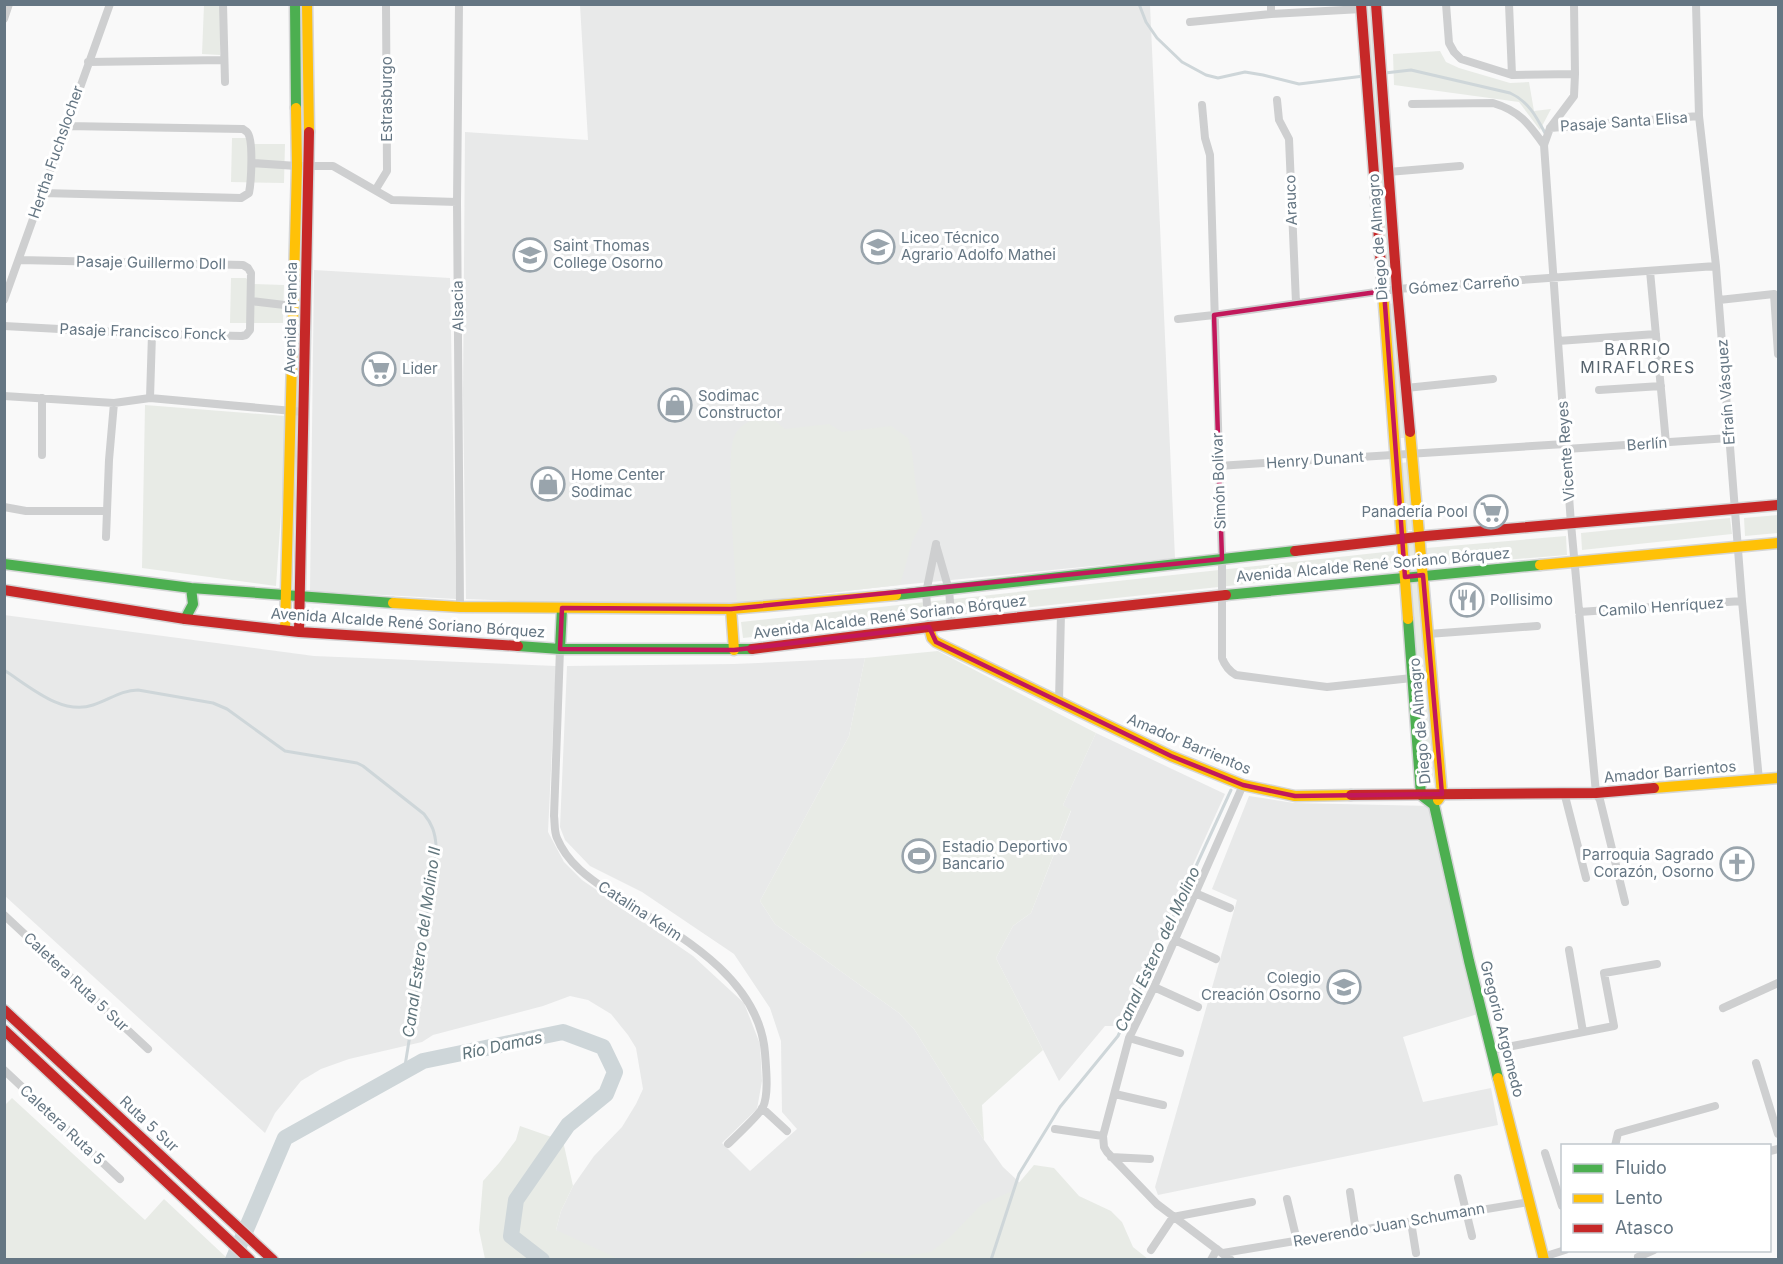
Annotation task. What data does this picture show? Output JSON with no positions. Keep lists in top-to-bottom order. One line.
{"streets":{"main road":["Diego de Almagro","Avenida Francia","Avenida Alcalde René Soriano Bórquez","Amador Barrientos","Gregorio Argomedo","Ruta 5 Sur"],"street":["Estrasburgo","Pasaje Santa Elisa","Hertha Fuchslocher","Arauco","Pasaje Guillermo Doll","Gómez Carreño","Alsacia","Pasaje Francisco Fonck","Efraín Vásquez","Berlín","Vicente Reyes","Henry Dunant","Simón Bolívar","Camilo Henríquez","Catalina Keim","Caletera Ruta 5 Sur","Caletera Ruta 5","Reverendo Juan Schumann"]},"crossings":[["Pasaje Santa Elisa","Efraín Vásquez"],["Pasaje Santa Elisa","Vicente Reyes"],["Hertha Fuchslocher","Pasaje Guillermo Doll"],["Arauco","Gómez Carreño"],["Diego de Almagro","Gómez Carreño"],["Diego de Almagro","Berlín"],["Diego de Almagro","Henry Dunant"],["Diego de Almagro","Simón Bolívar"],["Diego de Almagro","Avenida Alcalde René Soriano Bórquez"],["Diego de Almagro","Amador Barrientos"],["Diego de Almagro","Gregorio Argomedo"],["Pasaje Guillermo Doll","Pasaje Francisco Fonck"],["Gómez Carreño","Efraín Vásquez"],["Gómez Carreño","Vicente Reyes"],["Gómez Carreño","Simón Bolívar"],["Alsacia","Avenida Alcalde René Soriano Bórquez"],["Avenida Francia","Avenida Alcalde René Soriano Bórquez"],["Efraín Vásquez","Berlín"],["Efraín Vásquez","Avenida Alcalde René Soriano Bórquez"],["Efraín Vásquez","Camilo Henríquez"],["Efraín Vásquez","Amador Barrientos"],["Berlín","Vicente Reyes"],["Berlín","Henry Dunant"],["Vicente Reyes","Avenida Alcalde René Soriano Bórquez"],["Vicente Reyes","Camilo Henríquez"],["Vicente Reyes","Amador Barrientos"],["Henry Dunant","Simón Bolívar"],["Simón Bolívar","Avenida Alcalde René Soriano Bórquez"],["Avenida Alcalde René Soriano Bórquez","Amador Barrientos"],["Avenida Alcalde René Soriano Bórquez","Catalina Keim"],["Gregorio Argomedo","Reverendo Juan Schumann"]],"districts":["BARRIO MIRAFLORES"],"water":["Canal Estero del Molino II","Canal Estero del Molino","Río Damas"],"places":{"school or university":["Liceo Técnico Agrario Adolfo Mathei","Saint Thomas College Osorno","Colegio Creación Osorno"],"supermarket":["Lider","Panadería Pool"],"shop":["Sodimac Constructor","Home Center Sodimac"],"restaurant":["Pollisimo"],"sports":["Estadio Deportivo Bancario"],"church":["Parroquia Sagrado Corazón, Osorno"]},"legend":["Fluido","Lento","Atasco"]}
